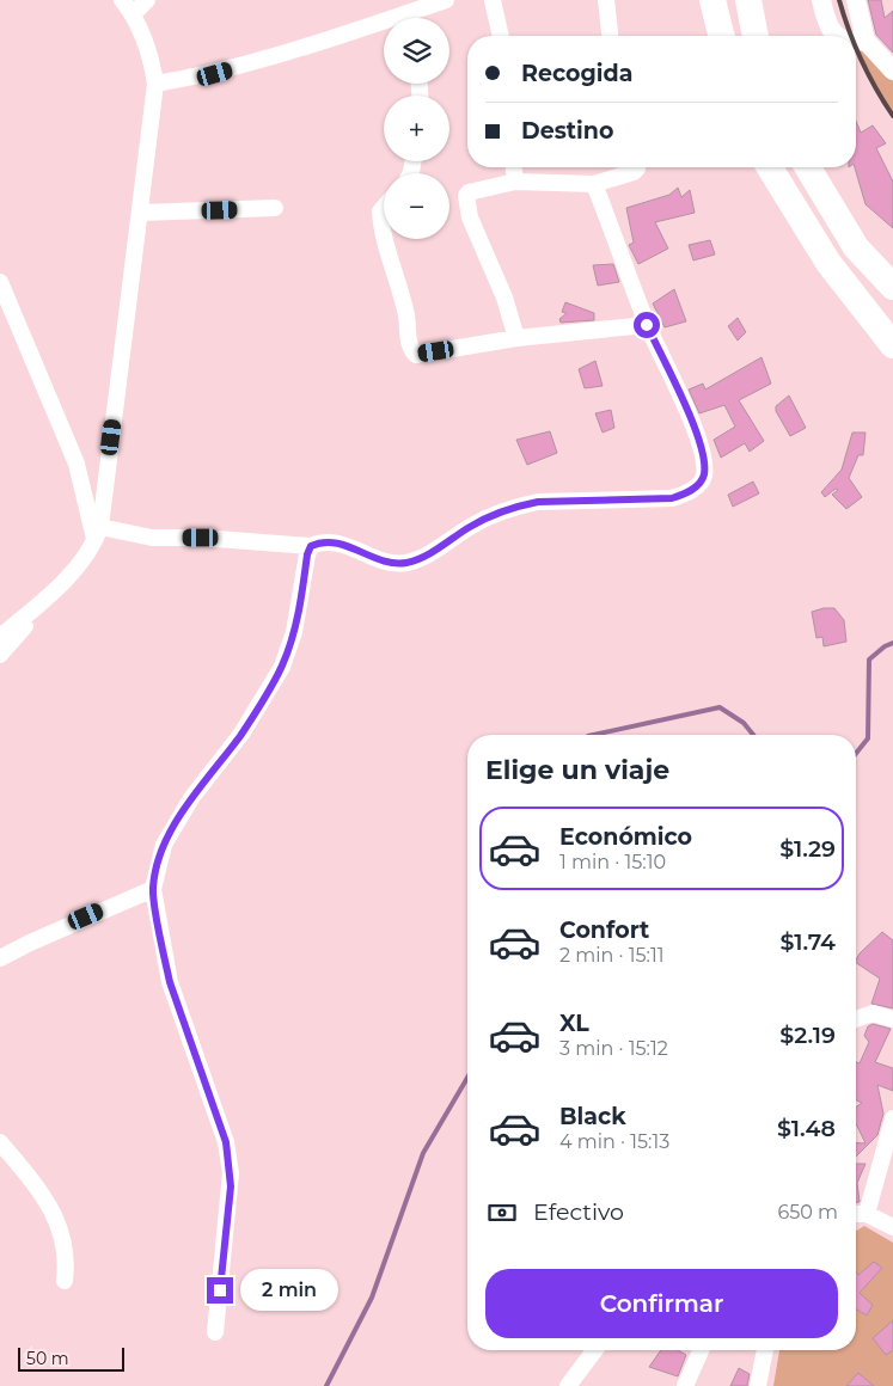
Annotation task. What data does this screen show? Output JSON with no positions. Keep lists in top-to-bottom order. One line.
{"scale_bar":"50 m","page":{"map_buttons":["+","−"],"banner":["Recogida","Destino"],"heading":"Elige un viaje","list":[{"name":"Económico","note":"1 min · 15:10","value":"$1.29"},{"name":"Confort","note":"2 min · 15:11","value":"$1.74"},{"name":"XL","note":"3 min · 15:12","value":"$2.19"},{"name":"Black","note":"4 min · 15:13","value":"$1.48"}],"pay":["Efectivo","650 m"],"buttons":"Confirmar","bubble":"2 min","scale":"50 m"}}
